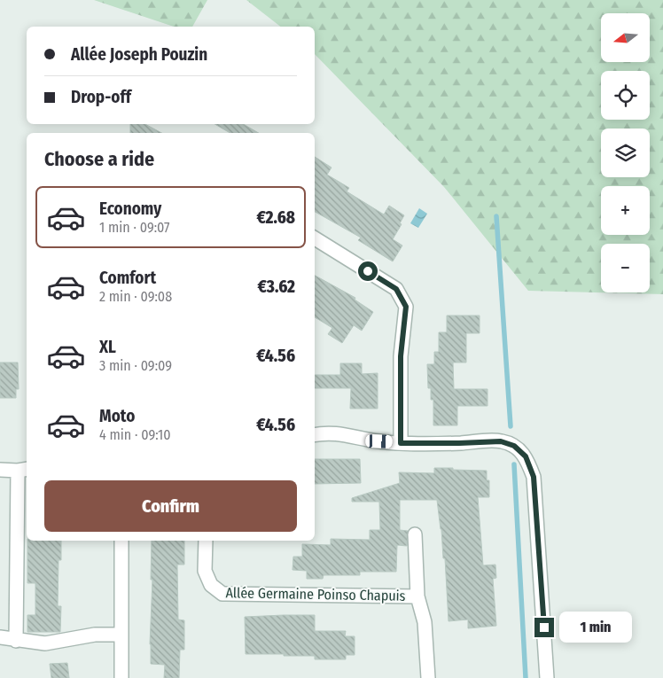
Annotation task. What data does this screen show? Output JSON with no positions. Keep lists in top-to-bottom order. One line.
{"streets":{"street":["Allée Germaine Poinso Chapuis"]},"north":"left","page":{"map_buttons":["+","−"],"banner":["Allée Joseph Pouzin","Drop-off"],"heading":"Choose a ride","list":[{"name":"Economy","note":"1 min · 09:07","value":"€2.68"},{"name":"Comfort","note":"2 min · 09:08","value":"€3.62"},{"name":"XL","note":"3 min · 09:09","value":"€4.56"},{"name":"Moto","note":"4 min · 09:10","value":"€4.56"}],"buttons":"Confirm","bubble":"1 min"}}
